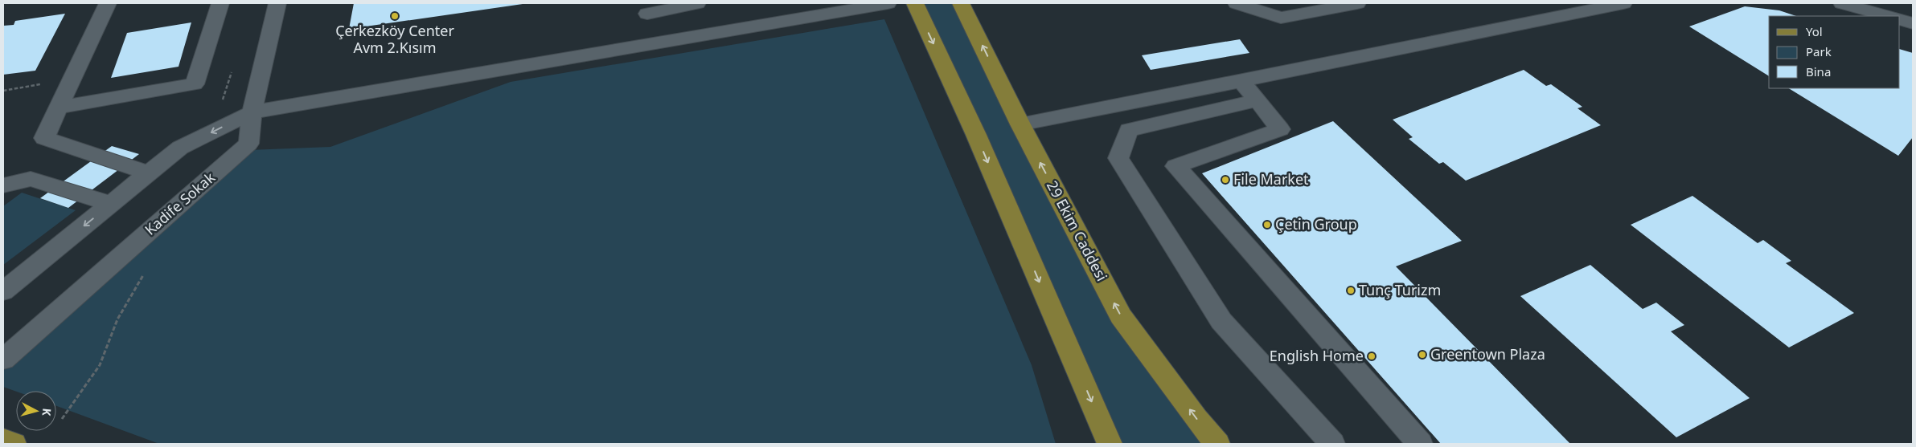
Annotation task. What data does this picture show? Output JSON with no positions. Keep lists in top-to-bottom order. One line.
{"streets":{"main road":["29 Ekim Caddesi"],"street":["Kadife Sokak"]},"places":["Çerkezköy Center Avm 2.Kısım","File Market","Çetin Group","Tunç Turizm","Greentown Plaza","English Home"],"legend":["Yol","Park","Bina"],"north":"right"}
